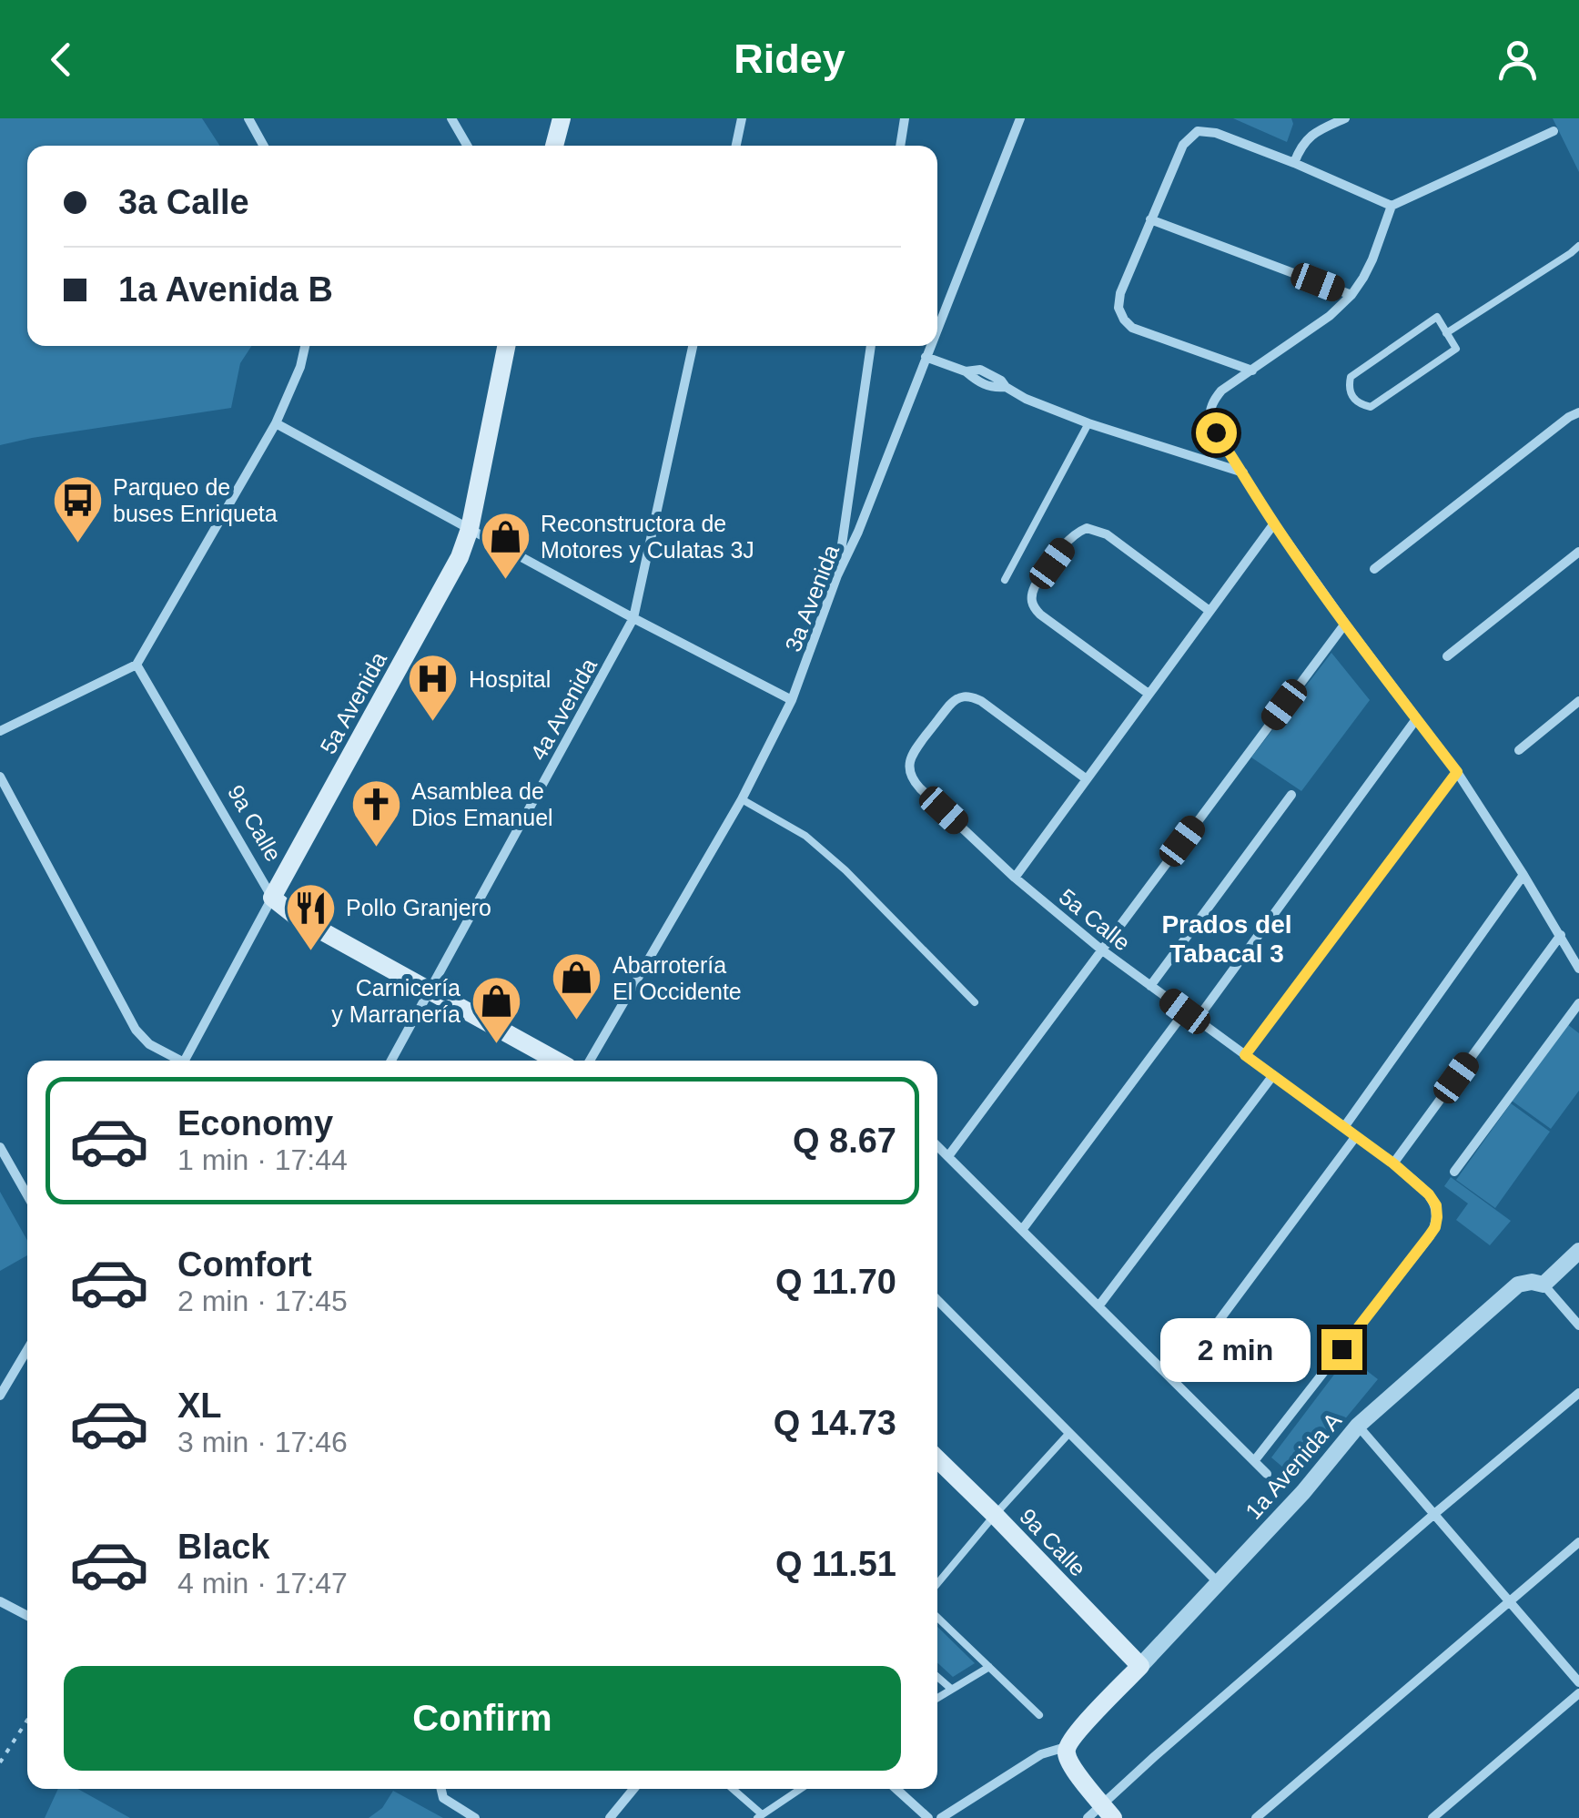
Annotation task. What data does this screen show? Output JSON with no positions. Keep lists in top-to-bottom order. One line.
{"streets":{"main road":["5a Avenida","9a Calle","1a Avenida A"],"street":["3a Avenida","4a Avenida","5a Calle"]},"crossings":[["5a Avenida","9a Calle"],["4a Avenida","9a Calle"],["9a Calle","1a Avenida A"]],"districts":["Prados del Tabacal 3"],"places":{"bus stop":["Parqueo de buses Enriqueta"],"shop":["Reconstructora de Motores y Culatas 3J","Abarrotería El Occidente","Carnicería y Marranería"],"hospital":["Hospital"],"church":["Asamblea de Dios Emanuel"],"restaurant":["Pollo Granjero"]},"page":{"header":"Ridey","banner":["3a Calle","1a Avenida B"],"list":[{"name":"Economy","note":"1 min · 17:44","value":"Q 8.67"},{"name":"Comfort","note":"2 min · 17:45","value":"Q 11.70"},{"name":"XL","note":"3 min · 17:46","value":"Q 14.73"},{"name":"Black","note":"4 min · 17:47","value":"Q 11.51"}],"bubble":"2 min","buttons":"Confirm"}}
